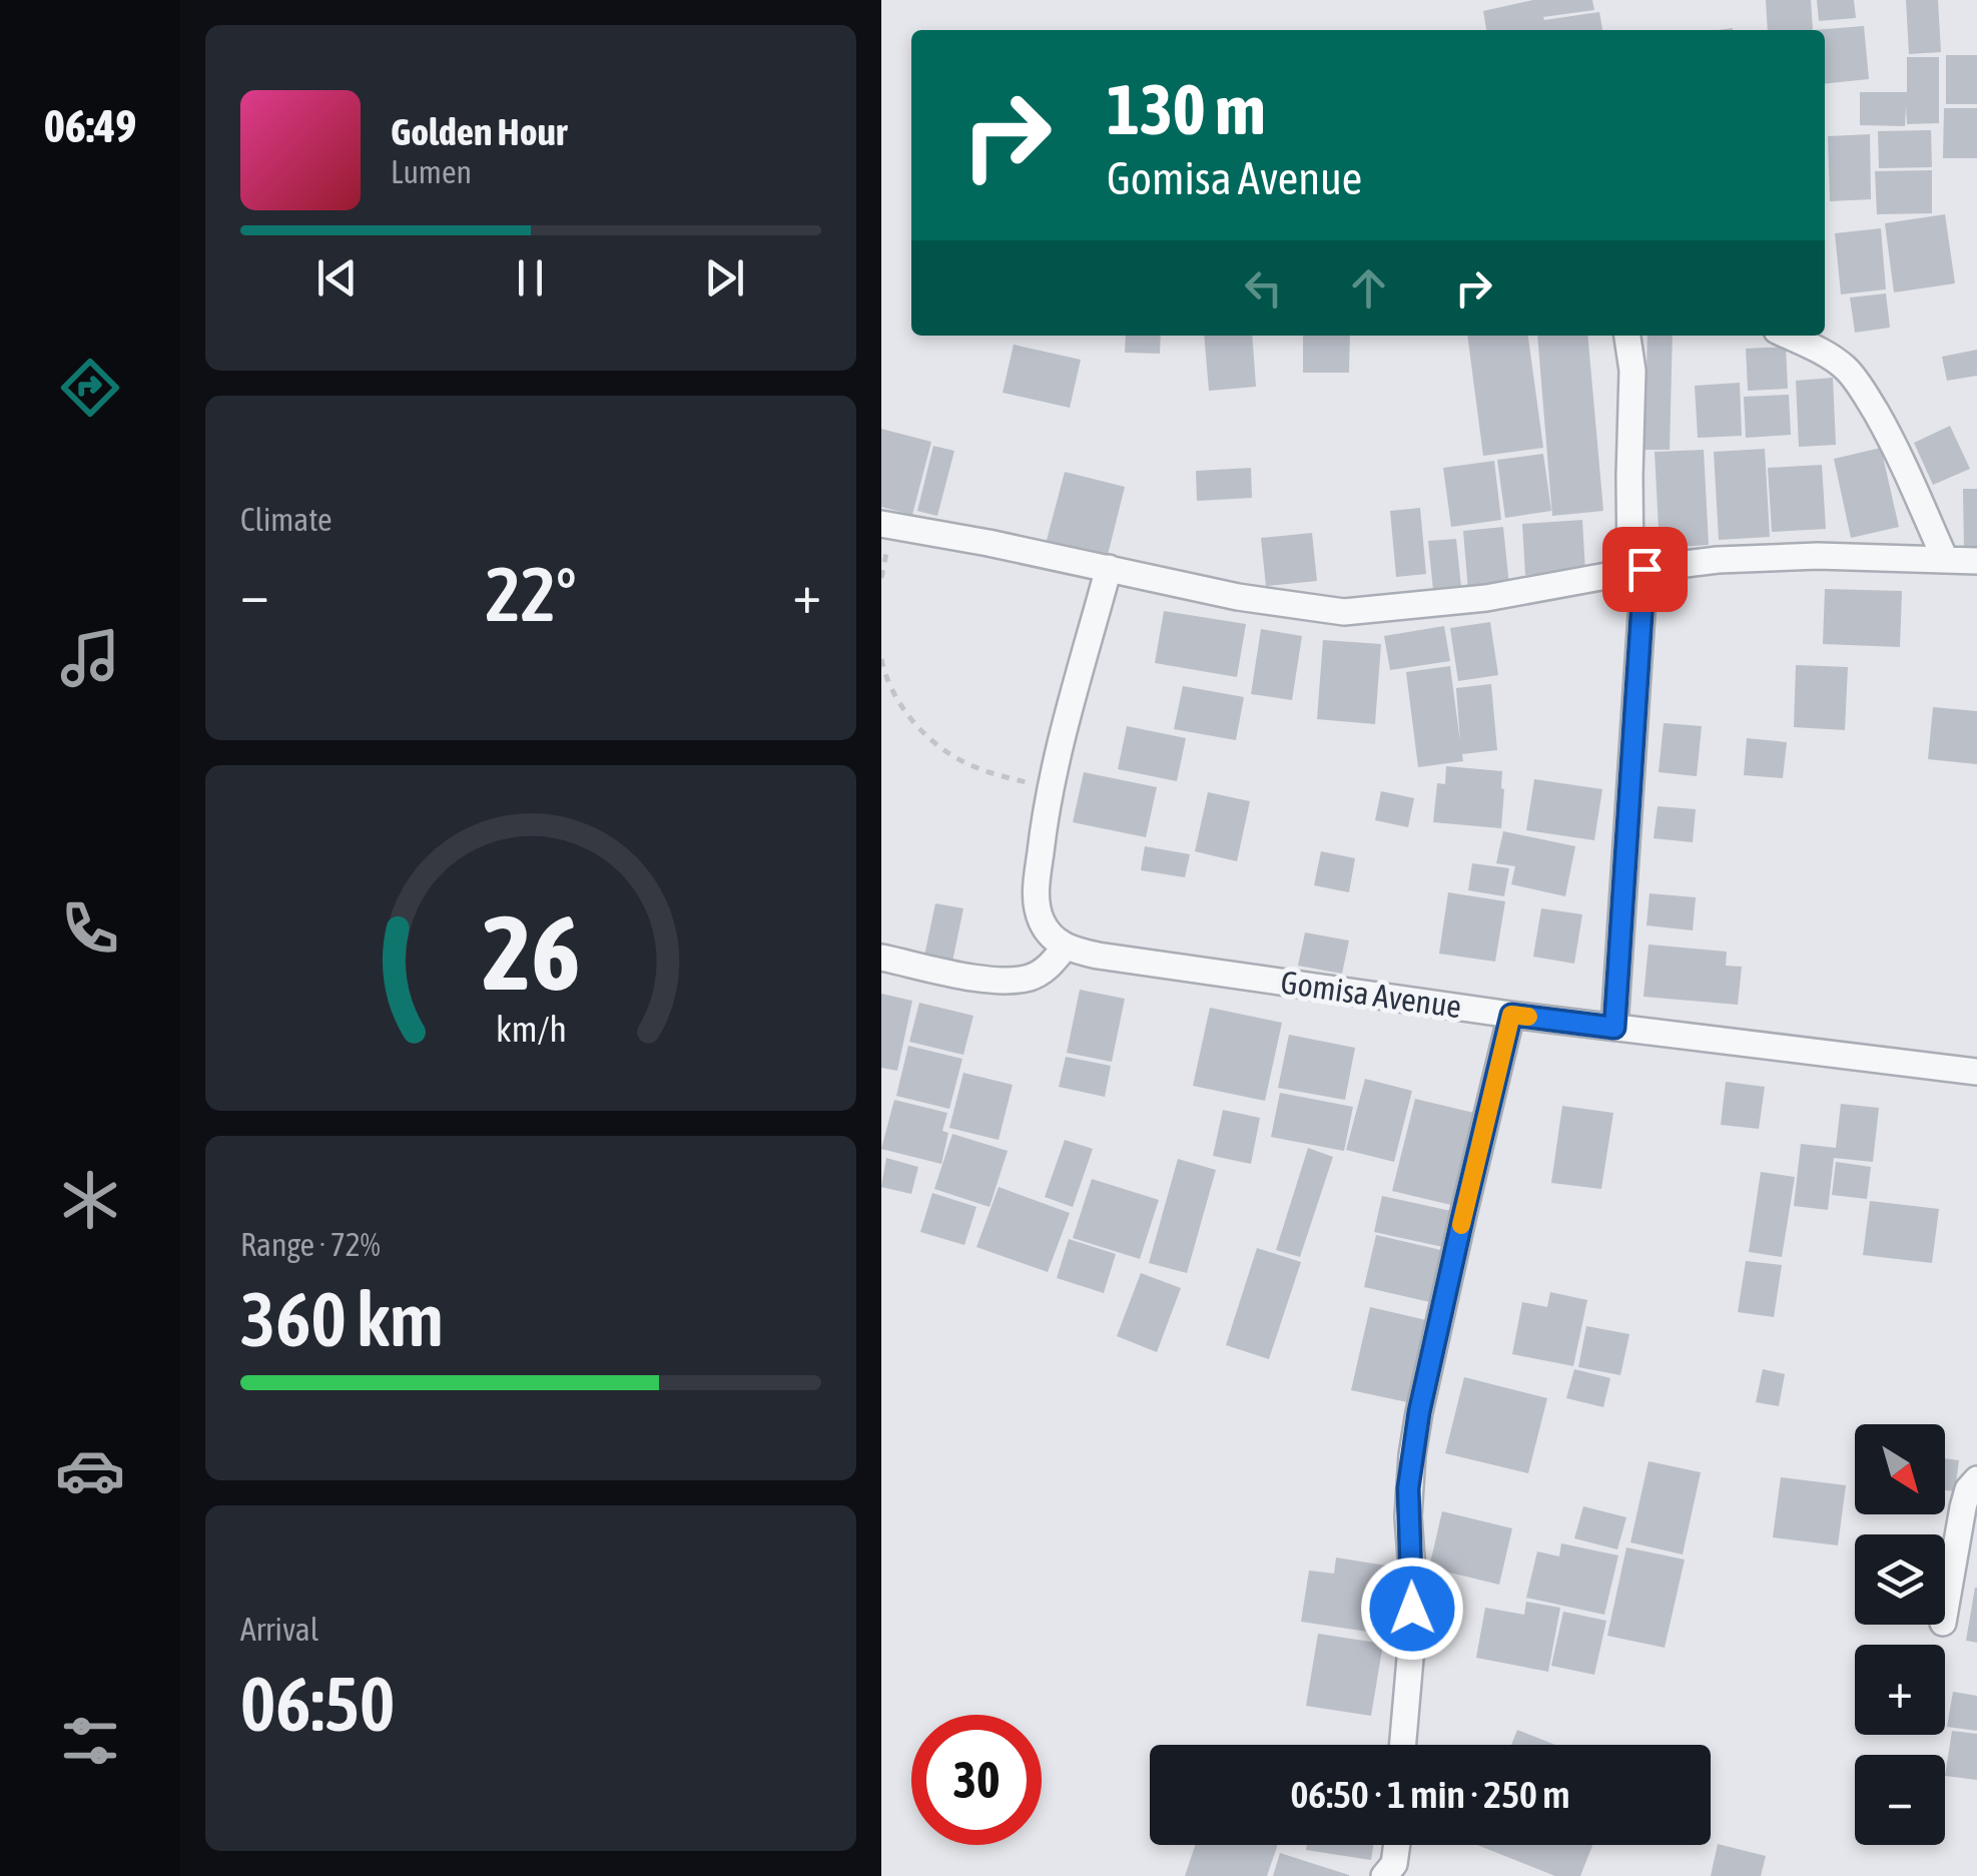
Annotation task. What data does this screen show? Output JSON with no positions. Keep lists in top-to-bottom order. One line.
{"streets":{"street":["Gomisa Avenue"]},"north":"bottom right","page":{"tabs":"06:49","turn":["130 m","Gomisa Avenue"],"song":["Golden Hour","Lumen"],"tile":["Climate",["Range · 72%","360 km"],["Arrival","06:50"]],"heat":["−","22°","+"],"map_buttons":["+","−"],"limit":"30","trip":"06:50 · 1 min · 250 m","gauge":["26","km/h"]}}
